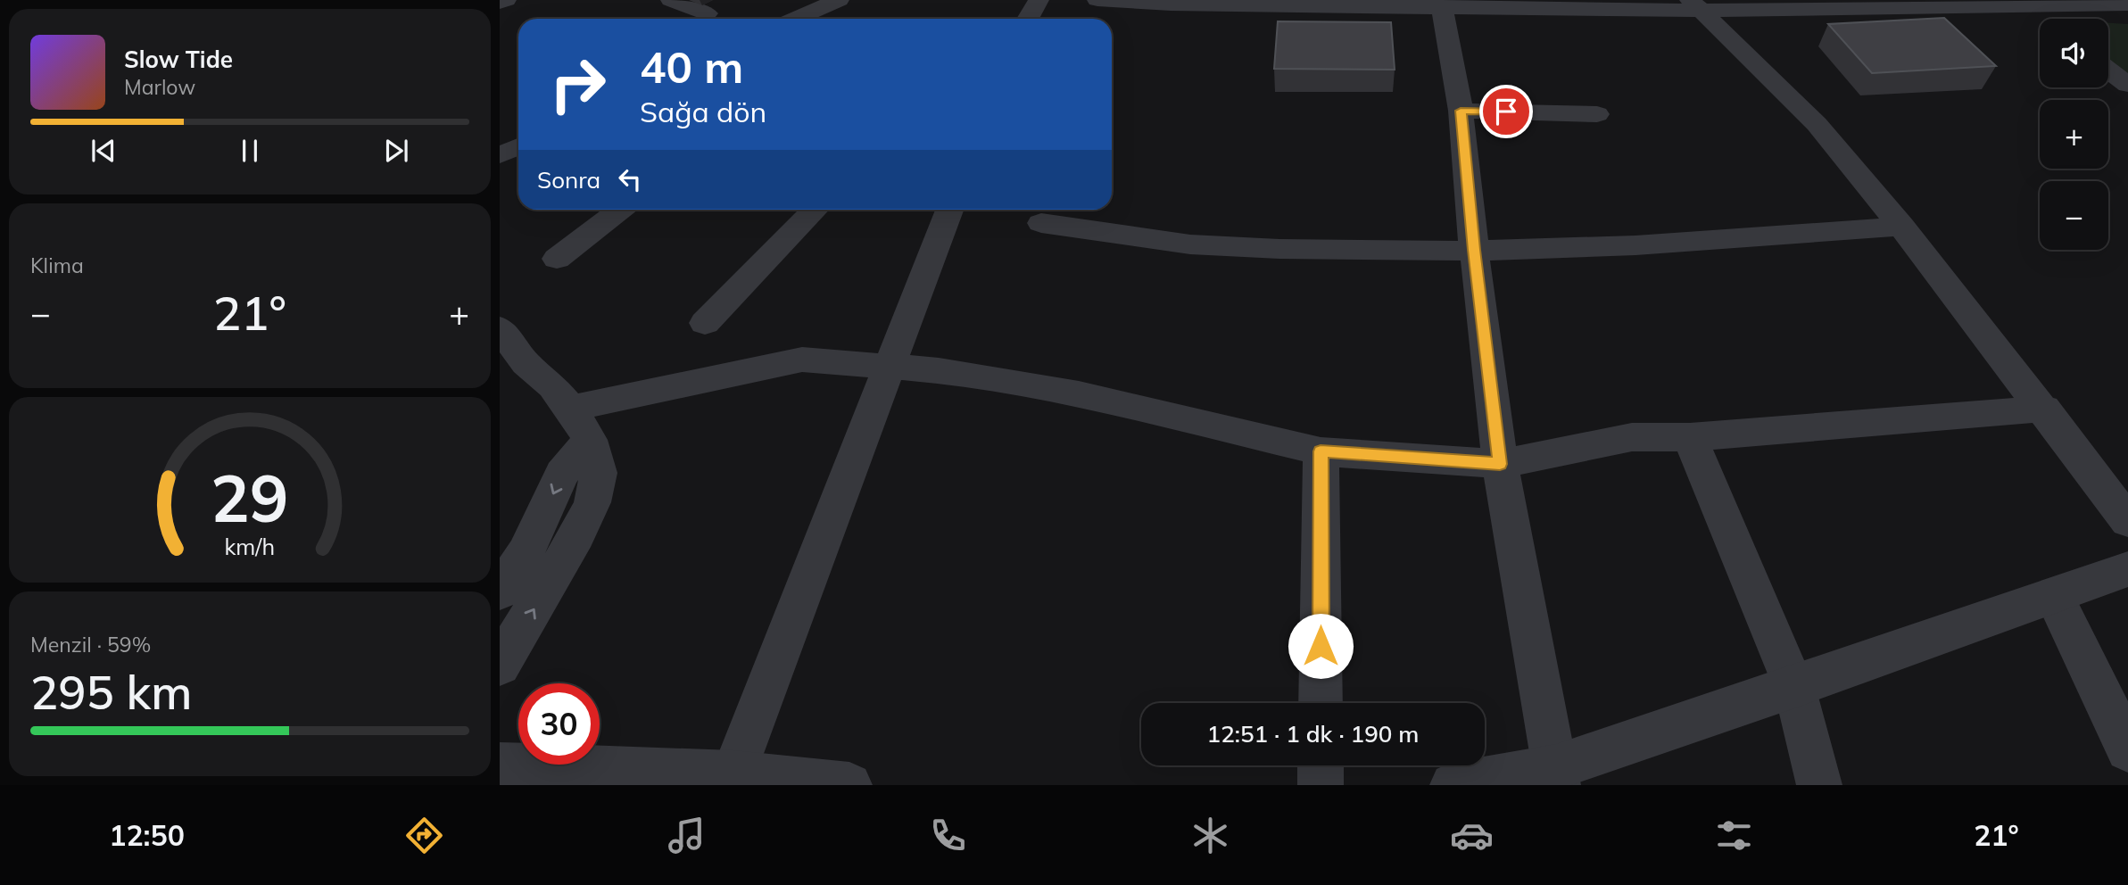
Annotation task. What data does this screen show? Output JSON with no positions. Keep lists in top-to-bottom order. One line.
{"page":{"map_buttons":["+","−"],"turn":["40 m","Sağa dön"],"song":["Slow Tide","Marlow"],"then":"Sonra","tile":["Klima",["Menzil · 59%","295 km"]],"heat":["−","21°","+"],"limit":"30","trip":"12:51 · 1 dk · 190 m","tabs":["12:50","21°"],"gauge":["29","km/h"]}}
